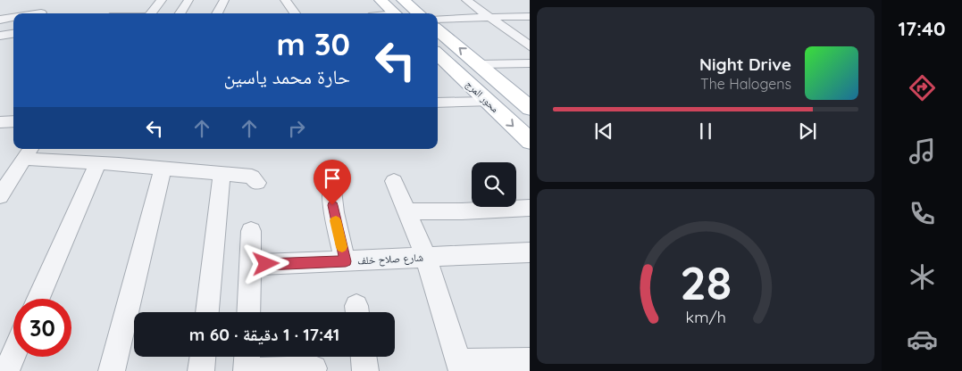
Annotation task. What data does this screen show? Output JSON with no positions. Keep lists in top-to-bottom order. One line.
{"streets":{"main road":["محور المرج"],"street":["شارع صلاح خلف"]},"page":{"tabs":"17:40","turn":["30 m","حارة محمد ياسين"],"song":["Night Drive","The Halogens"],"limit":"30","trip":"17:41 · 1 دقيقة · 60 m","gauge":["28","km/h"]}}
